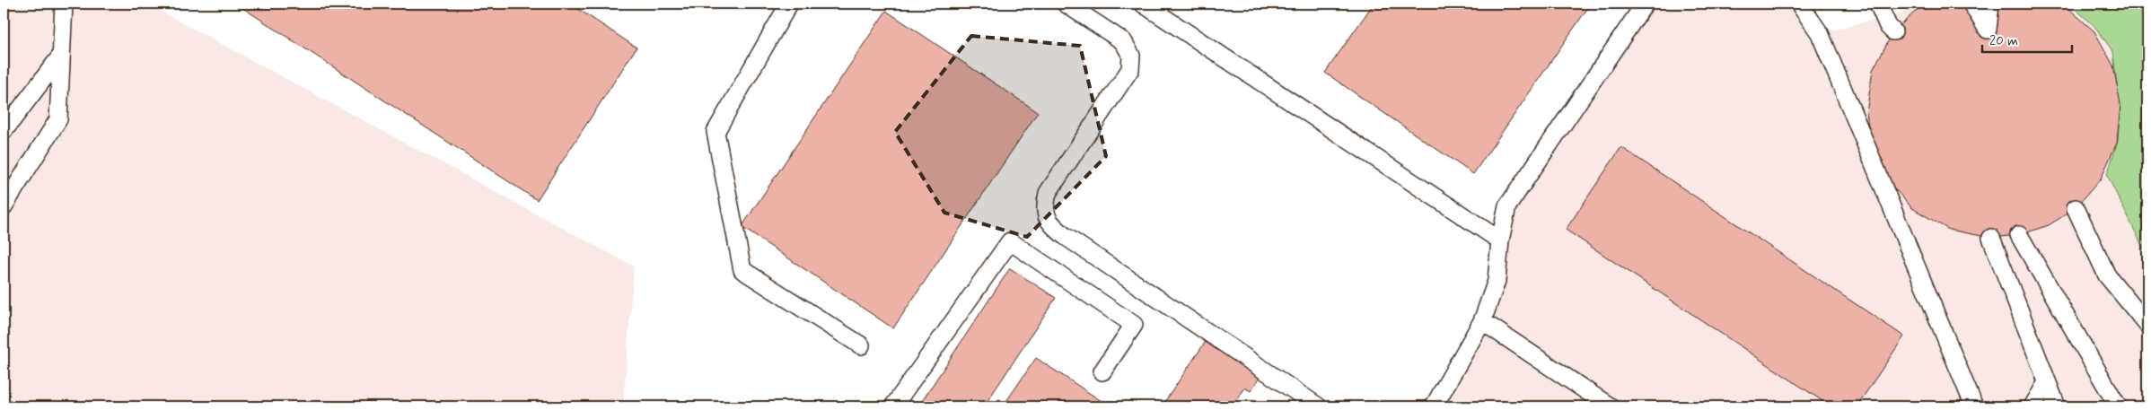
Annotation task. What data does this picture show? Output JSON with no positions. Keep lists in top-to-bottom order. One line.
{"scale_bar":"20 m"}
